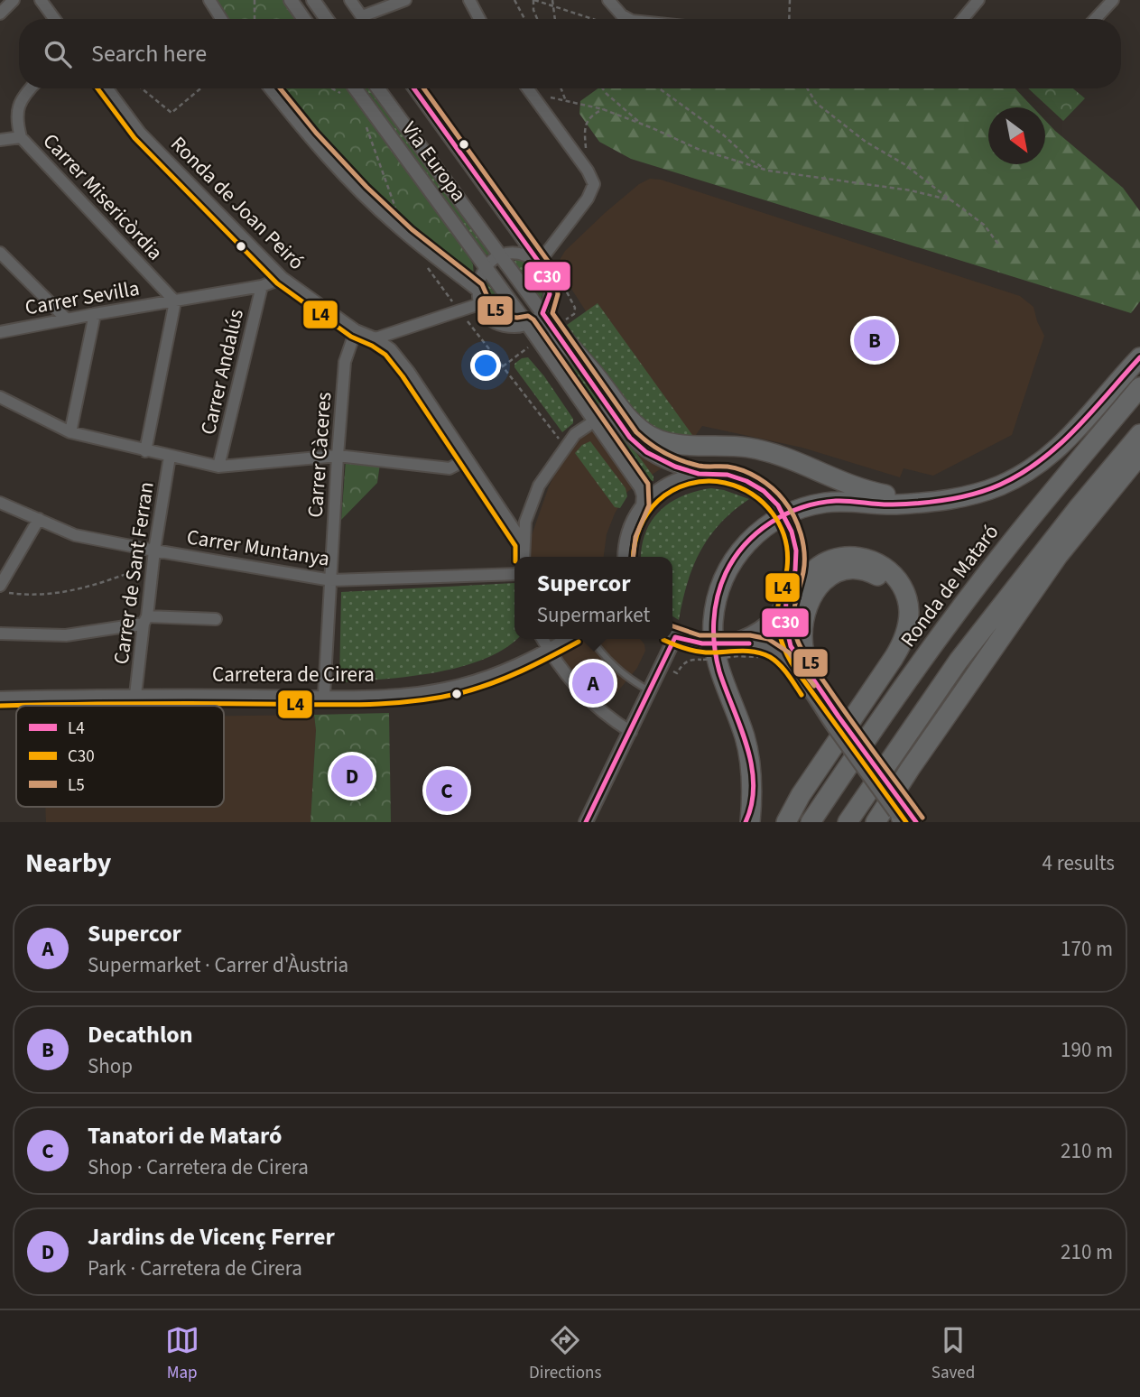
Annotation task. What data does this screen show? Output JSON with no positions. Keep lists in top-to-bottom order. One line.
{"streets":{"highway":["Ronda de Mataró"],"street":["Via Europa","Carrer Misericòrdia","Ronda de Joan Peiró","Carrer Sevilla","Carrer Andalús","Carrer Càceres","Carrer Muntanya","Carrer de Sant Ferran","Carretera de Cirera"]},"crossings":[["Carrer Misericòrdia","Carrer Sevilla"],["Ronda de Joan Peiró","Carrer Sevilla"],["Ronda de Joan Peiró","Carrer Càceres"],["Carrer Sevilla","Carrer Andalús"],["Carrer Càceres","Carrer Muntanya"],["Carrer Càceres","Carretera de Cirera"],["Carrer Muntanya","Carrer de Sant Ferran"],["Carrer de Sant Ferran","Carretera de Cirera"]],"lines":["transit line C30","transit line L4","transit line L5"],"legend":["L4","C30","L5"],"north":"bottom right","page":{"search":"Search here","pins":["B","A","D","C"],"popup":["Supercor","Supermarket"],"heading":["Nearby","4 results"],"list":[{"mark":"A","name":"Supercor","note":"Supermarket · Carrer d'Àustria","value":"170 m"},{"mark":"B","name":"Decathlon","note":"Shop","value":"190 m"},{"mark":"C","name":"Tanatori de Mataró","note":"Shop · Carretera de Cirera","value":"210 m"},{"mark":"D","name":"Jardins de Vicenç Ferrer","note":"Park · Carretera de Cirera","value":"210 m"}],"nav":["Map","Directions","Saved"]}}
